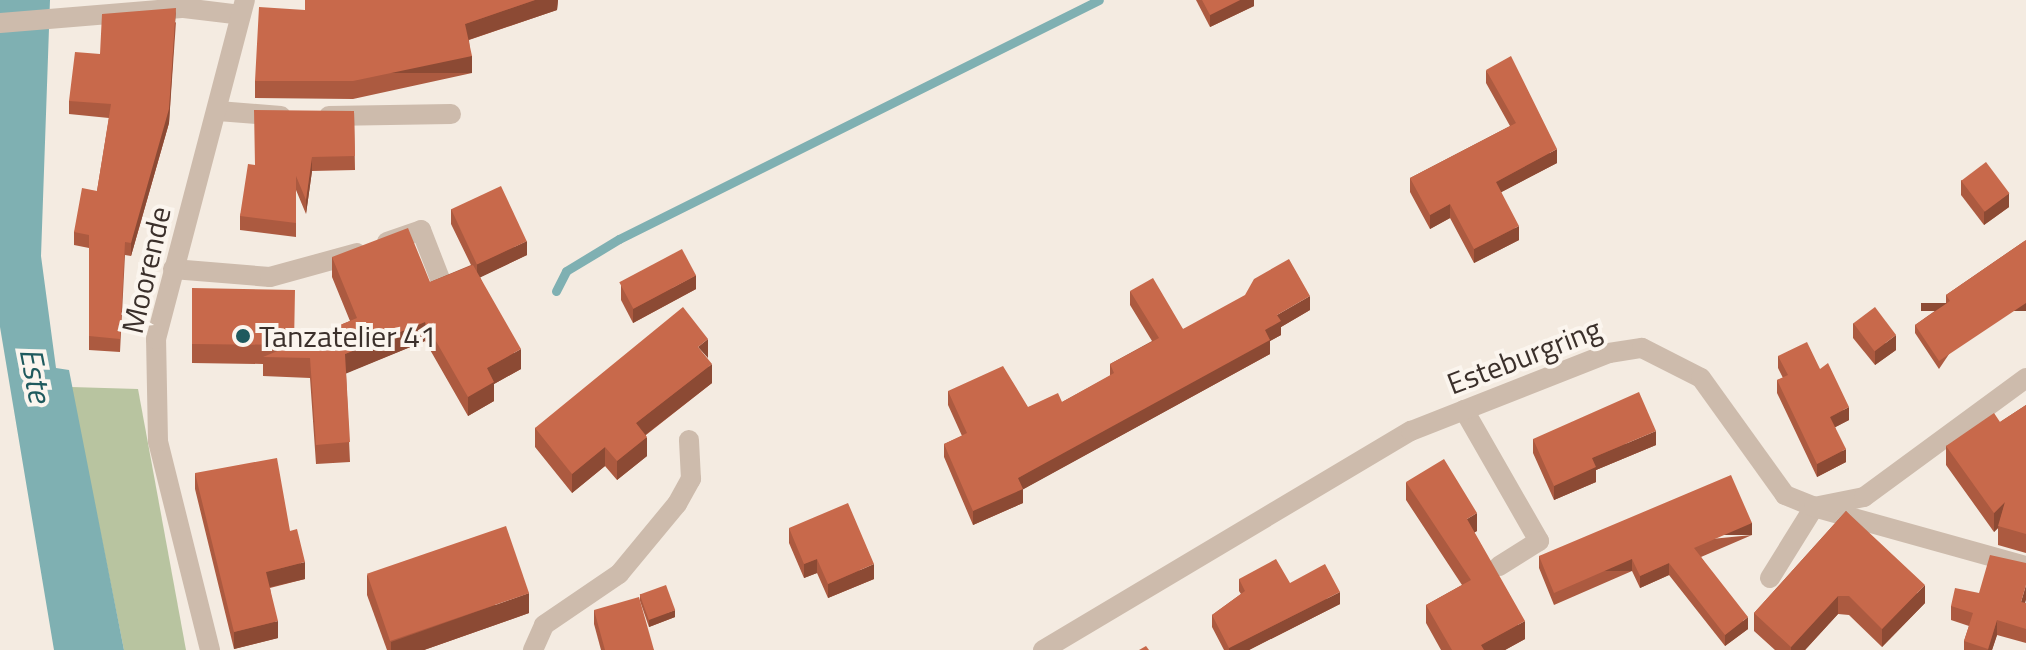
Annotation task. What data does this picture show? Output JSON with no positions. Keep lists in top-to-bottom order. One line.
{"streets":{"street":["Moorende","Esteburgring"]},"water":["Este"],"places":["Tanzatelier 41"]}
